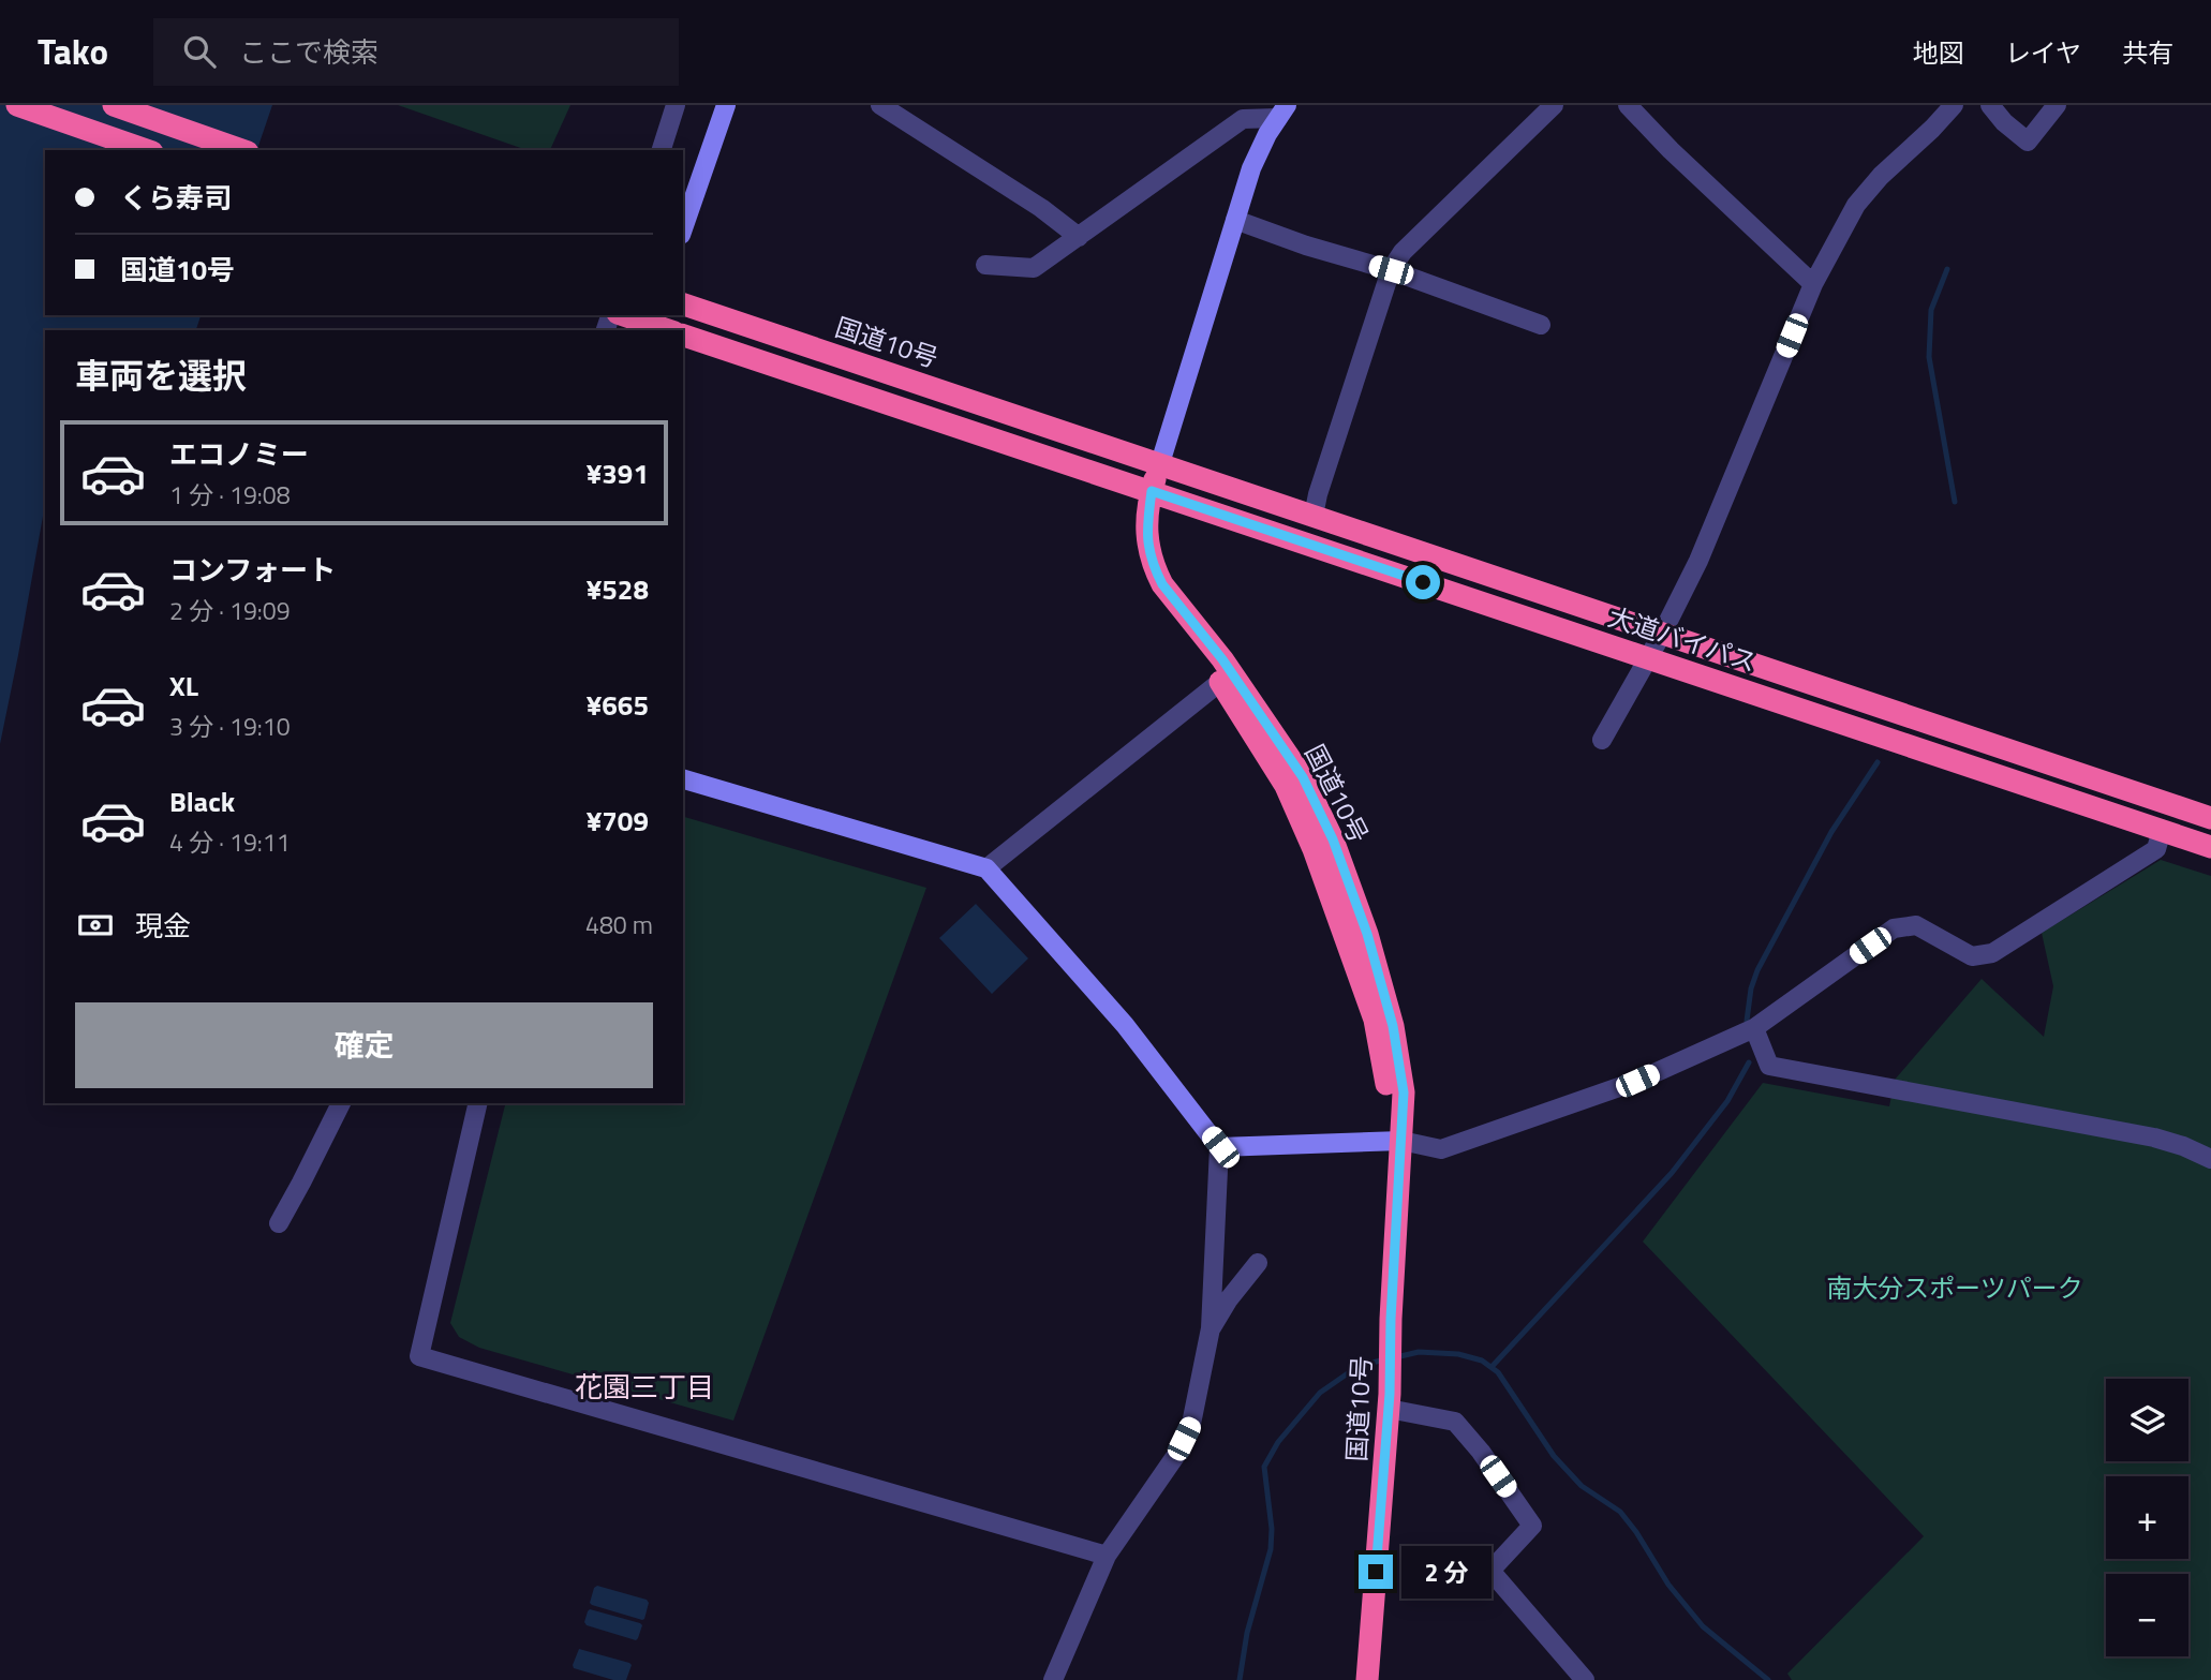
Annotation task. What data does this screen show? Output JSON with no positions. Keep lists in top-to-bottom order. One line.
{"streets":{"highway":["国道10号","大道バイパス"]},"crossings":[["国道10号","大道バイパス"]],"districts":["花園三丁目"],"parks":["南大分スポーツパーク"],"page":{"header":"Tako","search":"ここで検索","nav":["地図","レイヤ","共有"],"banner":["くら寿司","国道10号"],"heading":"車両を選択","list":[{"name":"エコノミー","note":"1 分 · 19:08","value":"¥391"},{"name":"コンフォート","note":"2 分 · 19:09","value":"¥528"},{"name":"XL","note":"3 分 · 19:10","value":"¥665"},{"name":"Black","note":"4 分 · 19:11","value":"¥709"}],"pay":["現金","480 m"],"buttons":"確定","map_buttons":["+","−"],"bubble":"2 分"}}
